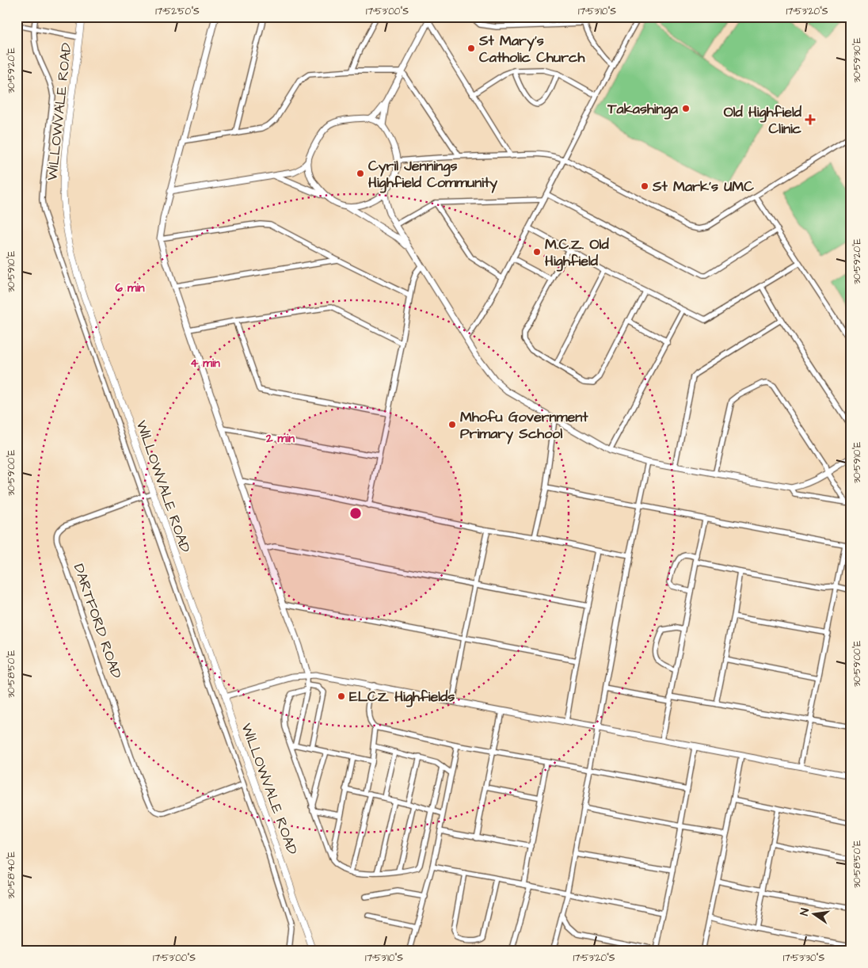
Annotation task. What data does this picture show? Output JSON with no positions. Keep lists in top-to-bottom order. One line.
{"streets":{"main road":["WILLOWVALE ROAD"],"street":["DARTFORD ROAD"]},"crossings":[["WILLOWVALE ROAD","DARTFORD ROAD"]],"places":{"other":["St Mary's Catholic Church","Takashinga","Cyril Jennings Highfield Community","St Mark's UMC","M.C.Z. Old Highfield","Mhofu Government Primary School","ELCZ Highfields"],"health":["Old Highfield Clinic"]},"north":"left","coordinates":["17°52'50\"S","17°53'00\"S","17°53'10\"S","17°53'20\"S","30°59'30\"E","30°59'20\"E","30°59'10\"E","30°59'00\"E","30°58'50\"E","30°58'40\"E","17°53'30\"S"],"rings":["6 min","4 min","2 min"]}
